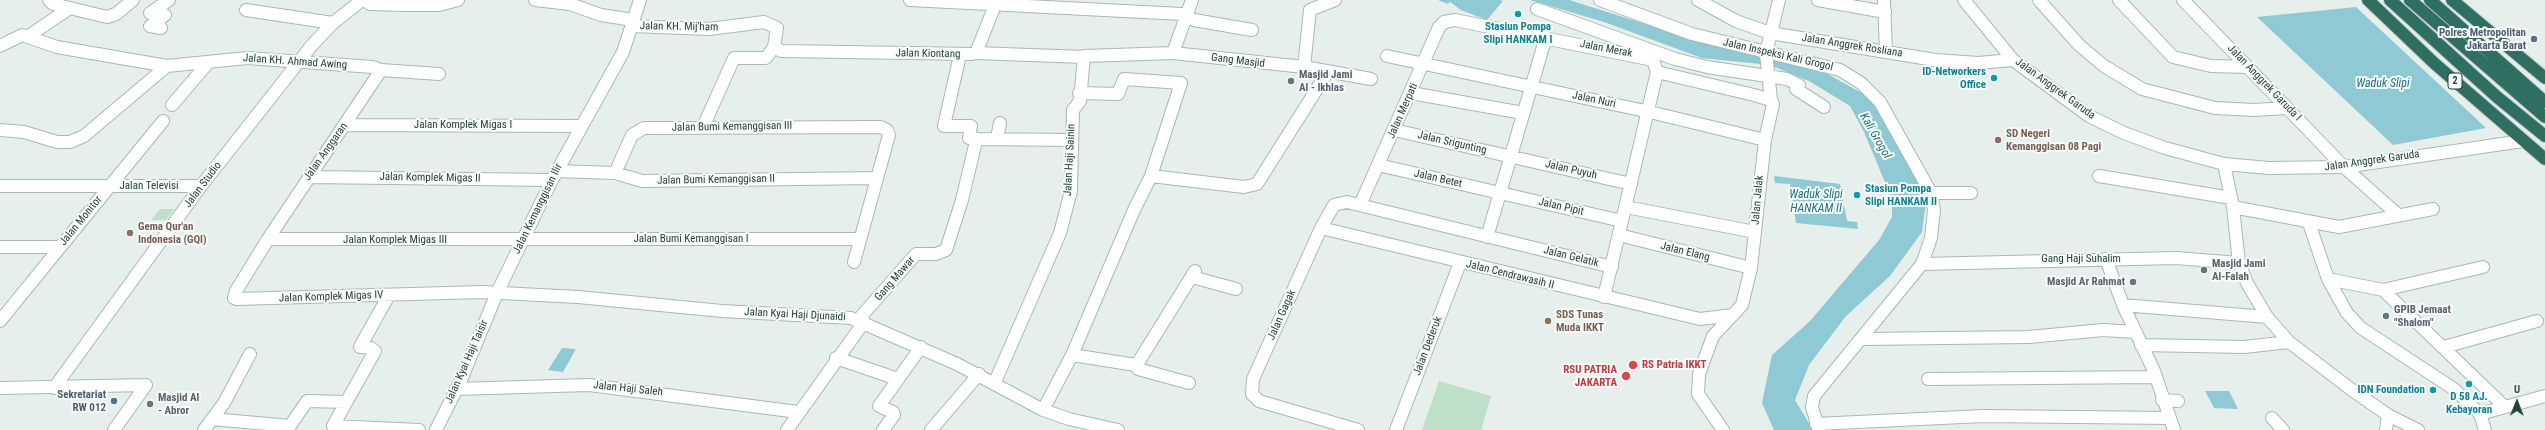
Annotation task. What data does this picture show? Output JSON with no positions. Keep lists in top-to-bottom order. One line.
{"streets":{"highway":["2"],"street":["Jalan KH. Mij'ham","Jalan Anggrek Rosliana","Jalan Merak","Jalan Kiontang","Jalan Inspeksi Kali Grogol","Gang Masjid","Jalan KH. Ahmad Awing","Jalan Anggrek Garuda I","Jalan Anggrek Garuda","Jalan Nuri","Jalan Merpati","Jalan Komplek Migas I","Jalan Bumi Kemanggisan III","Jalan Srigunting","Jalan Anggaran","Jalan Haji Sainin","Jalan Puyuh","Jalan Komplek Migas II","Jalan Betet","Jalan Bumi Kemanggisan II","Jalan Studio","Jalan Televisi","Jalan Jalak","Jalan Pipit","Jalan Kemanggisan Ilir","Jalan Monitor","Jalan Bumi Kemanggisan I","Jalan Komplek Migas III","Jalan Elang","Jalan Gelatik","Gang Haji Suhalim","Jalan Cendrawasih II","Gang Mawar","Jalan Komplek Migas IV","Jalan Kyai Haji Djunaidi","Jalan Gagak","Jalan Dederuk","Jalan Kyai Haji Taisir","Jalan Haji Saleh"]},"crossings":[["Jalan KH. Mij'ham","Jalan Kiontang"],["Jalan KH. Mij'ham","Jalan Kemanggisan Ilir"],["Jalan Anggrek Rosliana","Jalan Anggrek Garuda"],["Jalan Anggrek Rosliana","Jalan Jalak"],["Jalan Merak","Jalan Merpati"],["Jalan Merak","Jalan Gelatik"],["Jalan Kiontang","Jalan Haji Sainin"],["Jalan Inspeksi Kali Grogol","Jalan Jalak"],["Jalan Inspeksi Kali Grogol","Gang Haji Suhalim"],["Jalan KH. Ahmad Awing","Jalan Anggaran"],["Jalan KH. Ahmad Awing","Jalan Studio"],["2","Jalan Anggrek Garuda"],["Jalan Anggrek Garuda I","Jalan Anggrek Garuda"],["Jalan Nuri","Jalan Merpati"],["Jalan Nuri","Jalan Jalak"],["Jalan Nuri","Jalan Gelatik"],["Jalan Merpati","Jalan Srigunting"],["Jalan Merpati","Jalan Betet"],["Jalan Merpati","Jalan Gelatik"],["Jalan Komplek Migas I","Jalan Anggaran"],["Jalan Komplek Migas I","Jalan Kemanggisan Ilir"],["Jalan Bumi Kemanggisan III","Jalan Bumi Kemanggisan II"],["Jalan Srigunting","Jalan Puyuh"],["Jalan Anggaran","Jalan Komplek Migas II"],["Jalan Anggaran","Jalan Komplek Migas III"],["Jalan Anggaran","Jalan Komplek Migas IV"],["Jalan Haji Sainin","Jalan Kyai Haji Djunaidi"],["Jalan Puyuh","Jalan Gelatik"],["Jalan Komplek Migas II","Jalan Bumi Kemanggisan II"],["Jalan Komplek Migas II","Jalan Kemanggisan Ilir"],["Jalan Betet","Jalan Pipit"],["Jalan Bumi Kemanggisan II","Jalan Kemanggisan Ilir"],["Jalan Studio","Jalan Televisi"],["Jalan Televisi","Jalan Monitor"],["Jalan Jalak","Jalan Elang"],["Jalan Jalak","Jalan Cendrawasih II"],["Jalan Pipit","Jalan Gelatik"],["Jalan Kemanggisan Ilir","Jalan Bumi Kemanggisan I"],["Jalan Kemanggisan Ilir","Jalan Komplek Migas III"],["Jalan Kemanggisan Ilir","Jalan Komplek Migas IV"],["Jalan Kemanggisan Ilir","Jalan Kyai Haji Djunaidi"],["Jalan Kemanggisan Ilir","Jalan Kyai Haji Taisir"],["Jalan Bumi Kemanggisan I","Jalan Komplek Migas III"],["Jalan Komplek Migas III","Jalan Komplek Migas IV"],["Jalan Elang","Jalan Gelatik"],["Jalan Cendrawasih II","Jalan Gagak"],["Jalan Cendrawasih II","Jalan Dederuk"],["Gang Mawar","Jalan Kyai Haji Djunaidi"],["Gang Mawar","Jalan Haji Saleh"],["Jalan Komplek Migas IV","Jalan Kyai Haji Djunaidi"],["Jalan Komplek Migas IV","Jalan Kyai Haji Taisir"],["Jalan Kyai Haji Djunaidi","Jalan Kyai Haji Taisir"],["Jalan Kyai Haji Taisir","Jalan Haji Saleh"]],"water":["Waduk Slipi","Kali Grogol","Waduk Slipi HANKAM II"],"places":["Stasiun Pompa Slipi HANKAM I","Polres Metropolitan Jakarta Barat","ID-Networkers Office","Masjid Jami Al - Ikhlas","SD Negeri Kemanggisan 08 Pagi","Stasiun Pompa Slipi HANKAM II","Gema Qur'an Indonesia (GQI)","Masjid Jami Al-Falah","Masjid Ar Rahmat","GPIB Jemaat \"Shalom\"","SDS Tunas Muda IKKT","RS Patria IKKT","RSU PATRIA JAKARTA","D 58 AJ. Kebayoran","IDN Foundation","Sekretariat RW 012","Masjid Al - Abror"],"north":"top"}
